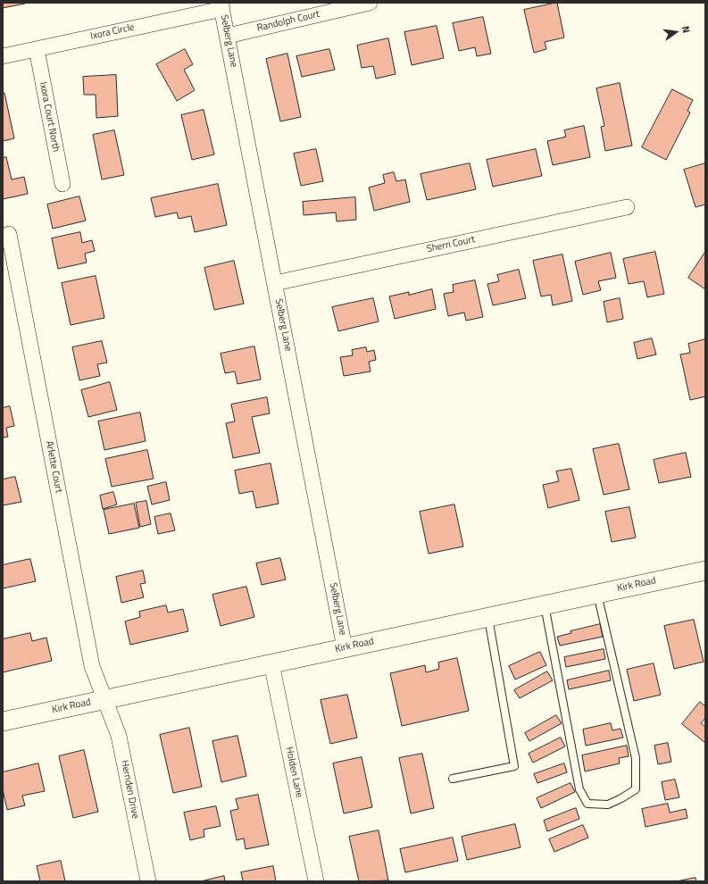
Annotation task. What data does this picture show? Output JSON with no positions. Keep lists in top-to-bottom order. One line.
{"streets":{"street":["Randolph Court","Ixora Circle","Selberg Lane","Ixora Court North","Sherri Court","Arlette Court","Kirk Road","Holden Lane","Hernden Drive"]},"crossings":[["Randolph Court","Selberg Lane"],["Ixora Circle","Selberg Lane"],["Ixora Circle","Ixora Court North"],["Selberg Lane","Sherri Court"],["Selberg Lane","Kirk Road"],["Arlette Court","Kirk Road"],["Arlette Court","Hernden Drive"],["Kirk Road","Holden Lane"],["Kirk Road","Hernden Drive"]],"north":"right"}
